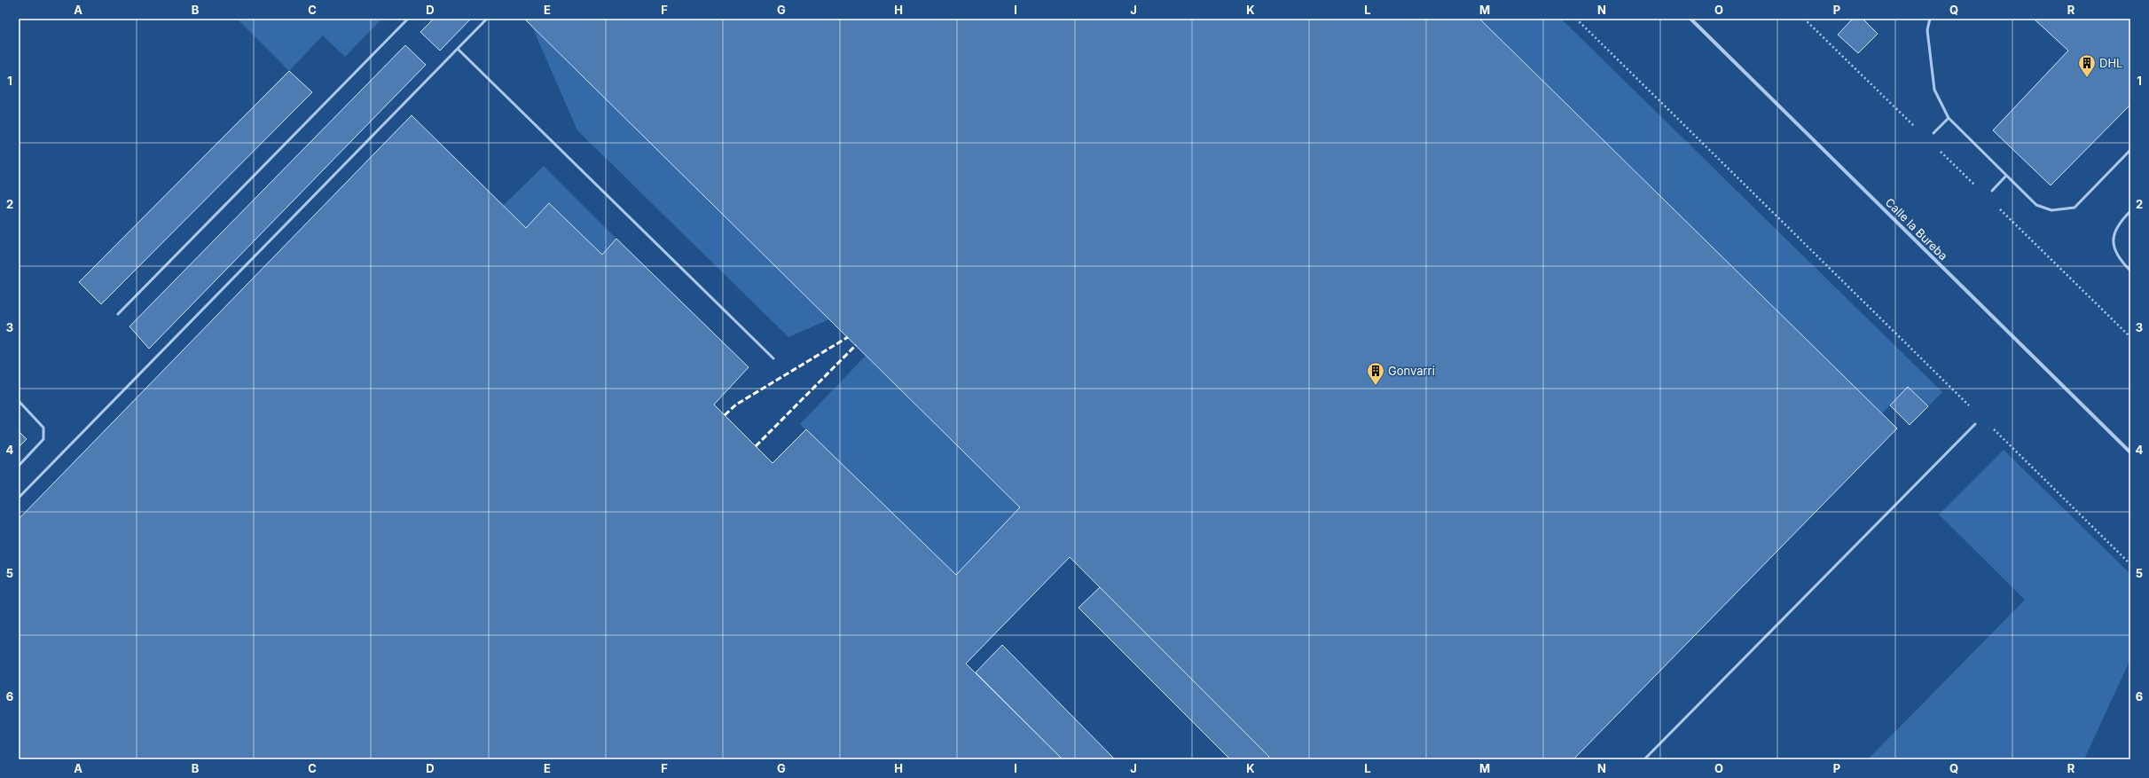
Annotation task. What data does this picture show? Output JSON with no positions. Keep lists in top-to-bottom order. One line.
{"streets":{"street":["Calle la Bureba"]},"places":{"building":["DHL","Gonvarri"]},"grid":{"columns":["A","B","C","D","E","F","G","H","I","J","K","L","M","N","O","P","Q","R"],"rows":["1","2","3","4","5","6"]}}
